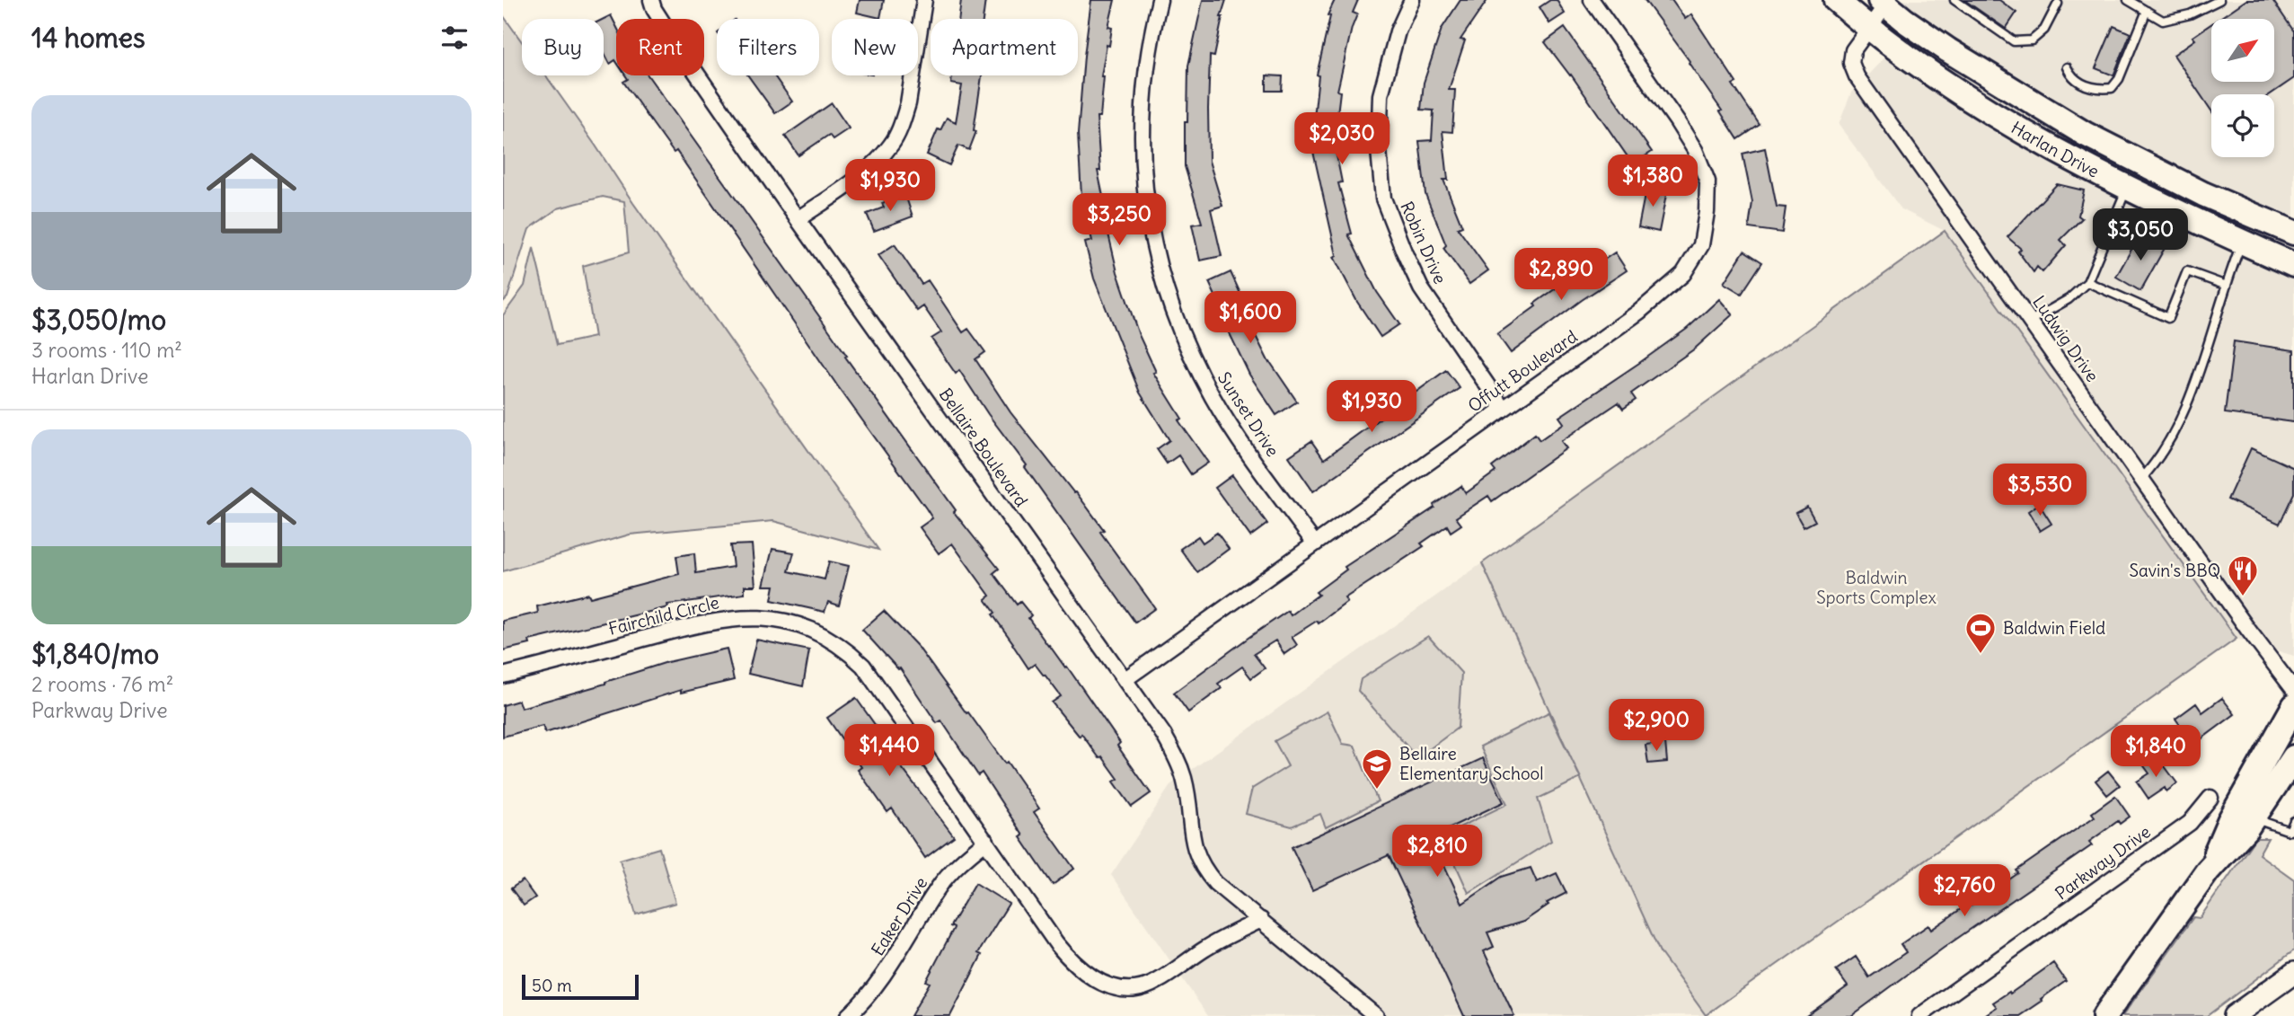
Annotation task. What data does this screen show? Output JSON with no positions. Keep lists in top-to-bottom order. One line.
{"streets":{"main road":["Harlan Drive"],"street":["Robin Drive","Ludwig Drive","Offutt Boulevard","Sunset Drive","Bellaire Boulevard","Fairchild Circle","Parkway Drive","Eaker Drive"]},"crossings":[["Harlan Drive","Ludwig Drive"],["Robin Drive","Offutt Boulevard"],["Offutt Boulevard","Sunset Drive"],["Offutt Boulevard","Bellaire Boulevard"],["Bellaire Boulevard","Fairchild Circle"],["Fairchild Circle","Eaker Drive"]],"parks":["Baldwin Sports Complex"],"places":{"restaurant":["Savin's BBQ"],"sports":["Baldwin Field"],"school or university":["Bellaire Elementary School"]},"scale_bar":"50 m","north":"top right","page":{"heading":"14 homes","chip":["Buy","Rent","Filters","New","Apartment"],"list":[{"name":"$3,050/mo","note":"3 rooms · 110 m² · Harlan Drive"},{"name":"$1,840/mo","note":"2 rooms · 76 m² · Parkway Drive"}],"price":["$2,030","$1,380","$1,930","$3,250","$3,050","$2,890","$1,600","$1,930","$3,530","$2,900","$1,440","$1,840","$2,810","$2,760"],"scale":"50 m"}}
